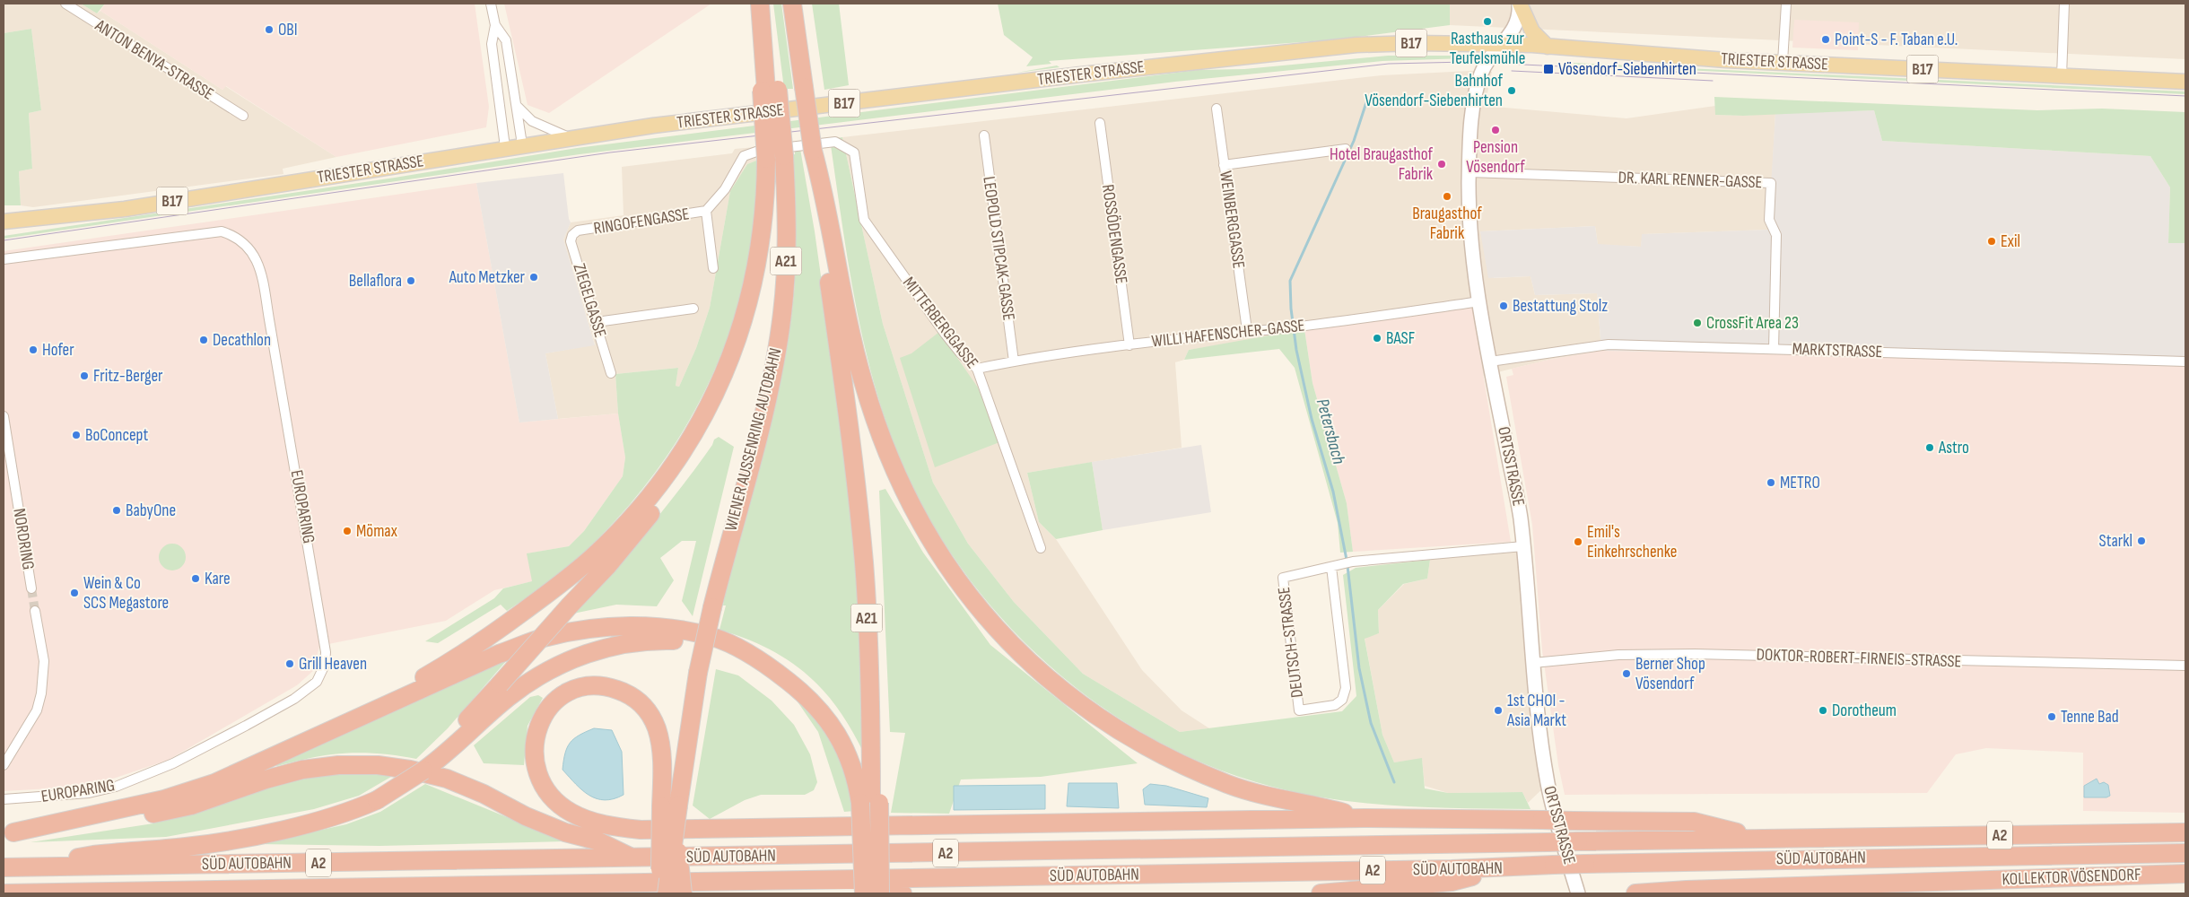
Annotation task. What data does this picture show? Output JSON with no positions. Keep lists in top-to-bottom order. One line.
{"streets":{"highway":["A21","WIENER AUSSENRING AUTOBAHN","A2","SÜD AUTOBAHN","KOLLEKTOR VÖSENDORF"],"main road":["B17","TRIESTER STRASSE","ORTSSTRASSE"],"street":["ANTON BENYA-STRASSE","DR. KARL RENNER-GASSE","WEINBERGGASSE","RINGOFENGASSE","ROSSÖDENGASSE","LEOPOLD STIPCAK-GASSE","ZIEGELGASSE","MITTERBERGGASSE","WILLI HAFENSCHER-GASSE","MARKTSTRASSE","EUROPARING","NORDRING","DEUTSCH-STRASSE","DOKTOR-ROBERT-FIRNEIS-STRASSE"]},"crossings":[["TRIESTER STRASSE","ORTSSTRASSE"],["DR. KARL RENNER-GASSE","MARKTSTRASSE"],["DR. KARL RENNER-GASSE","ORTSSTRASSE"],["WEINBERGGASSE","WILLI HAFENSCHER-GASSE"],["RINGOFENGASSE","ZIEGELGASSE"],["RINGOFENGASSE","MITTERBERGGASSE"],["ROSSÖDENGASSE","WILLI HAFENSCHER-GASSE"],["LEOPOLD STIPCAK-GASSE","WILLI HAFENSCHER-GASSE"],["MITTERBERGGASSE","WILLI HAFENSCHER-GASSE"],["WILLI HAFENSCHER-GASSE","ORTSSTRASSE"],["MARKTSTRASSE","ORTSSTRASSE"],["ORTSSTRASSE","DEUTSCH-STRASSE"],["ORTSSTRASSE","DOKTOR-ROBERT-FIRNEIS-STRASSE"]],"water":["Petersbach"],"places":{"other":["Rasthaus zur Teufelsmühle","OBI","Point-S - F. Taban e.U.","Bahnhof Vösendorf-Siebenhirten","Pension Vösendorf","Hotel Braugasthof Fabrik","Braugasthof Fabrik","Exil","Auto Metzker","Bellaflora","Bestattung Stolz","CrossFit Area 23","BASF","Decathlon","Hofer","Fritz-Berger","BoConcept","Astro","METRO","BabyOne","Mömax","Starkl","Emil's Einkehrschenke","Kare","Wein & Co SCS Megastore","Grill Heaven","Berner Shop Vösendorf","1st CHOI - Asia Markt","Dorotheum","Tenne Bad"],"transit":["Vösendorf-Siebenhirten"]}}
